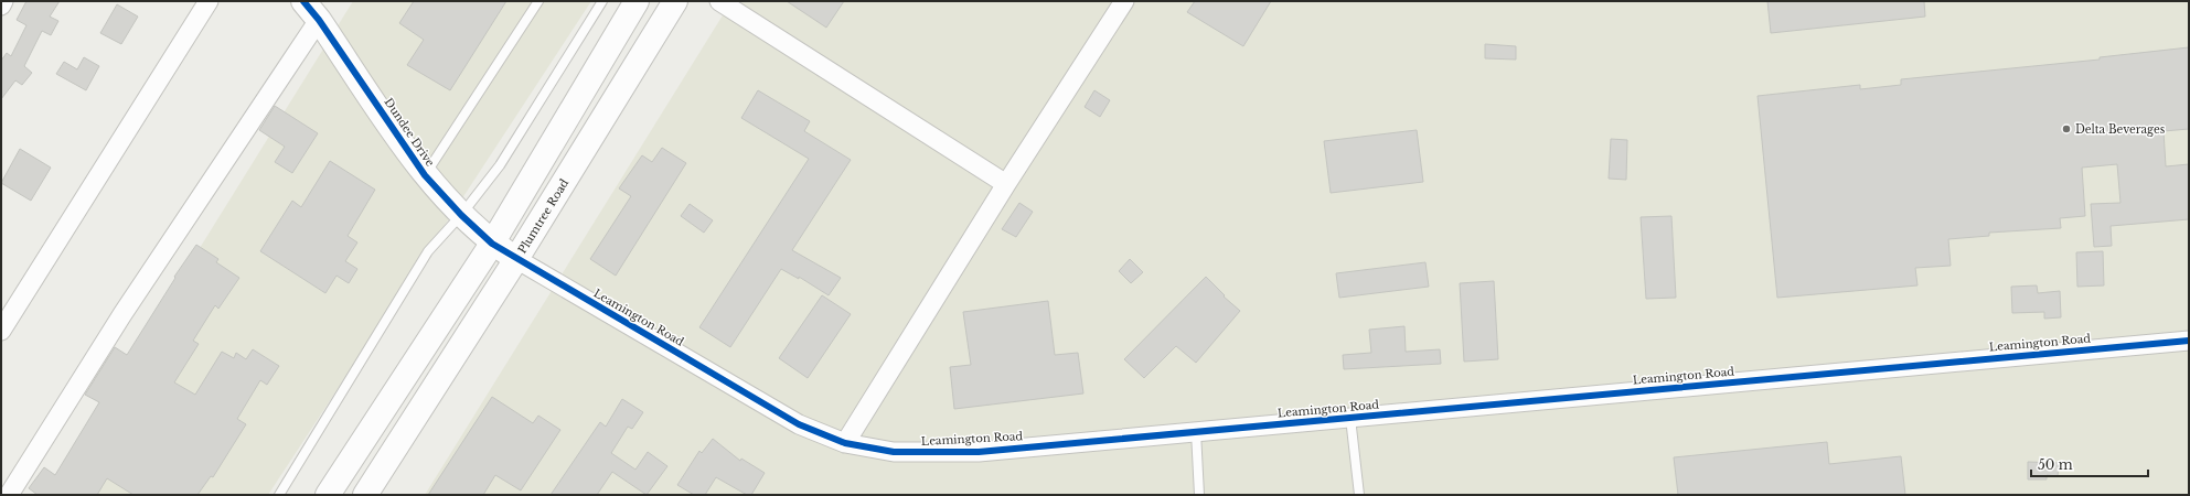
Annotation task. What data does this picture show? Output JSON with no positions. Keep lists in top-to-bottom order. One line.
{"streets":{"main road":["Dundee Drive","Plumtree Road"],"street":["Leamington Road"]},"crossings":[["Dundee Drive","Plumtree Road"],["Dundee Drive","Leamington Road"],["Plumtree Road","Leamington Road"]],"places":["Delta Beverages"],"scale_bar":"50 m"}
